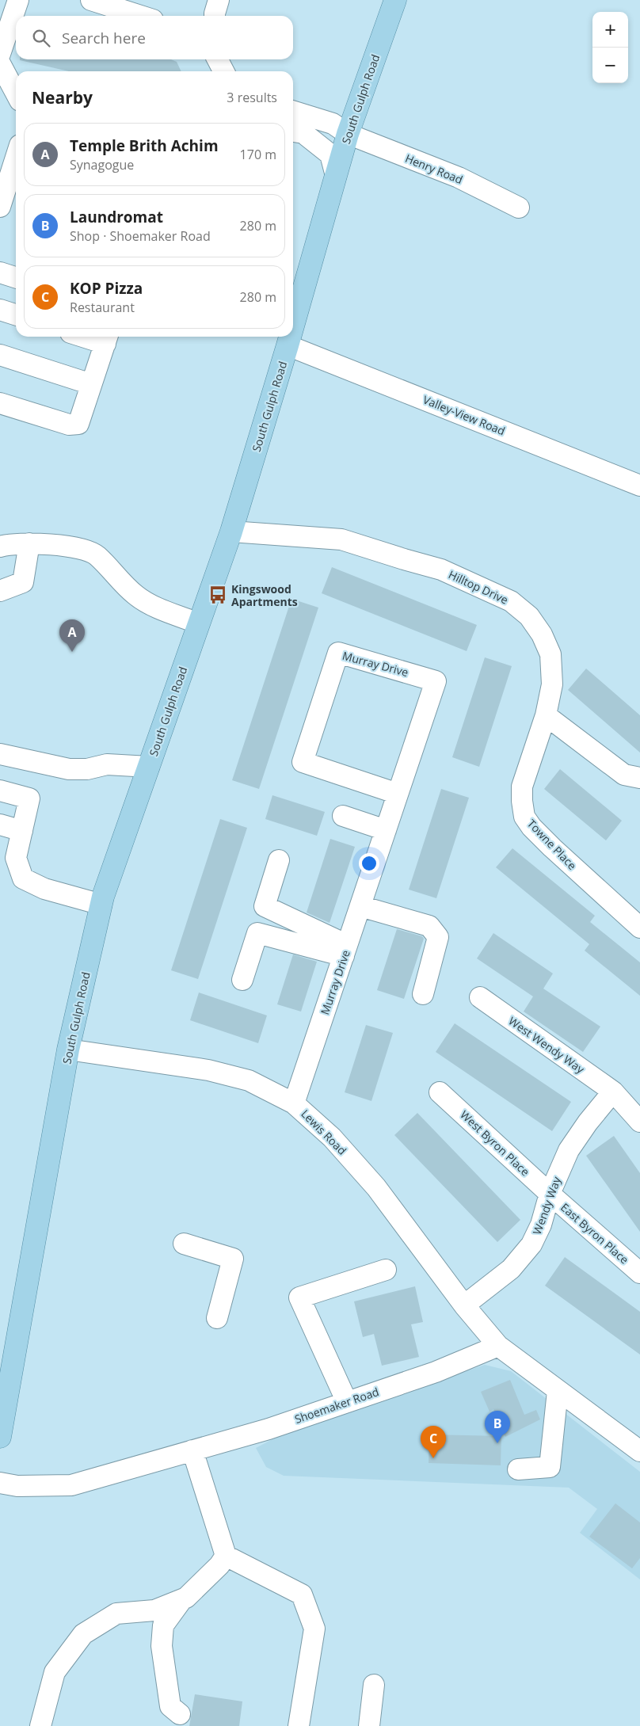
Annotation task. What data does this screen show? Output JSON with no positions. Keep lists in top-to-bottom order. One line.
{"streets":{"main road":["South Gulph Road"],"street":["Henry Road","Valley-View Road","Hilltop Drive","Murray Drive","Towne Place","West Wendy Way","Lewis Road","West Byron Place","Wendy Way","East Byron Place","Shoemaker Road"]},"crossings":[["South Gulph Road","Henry Road"],["South Gulph Road","Valley-View Road"],["South Gulph Road","Hilltop Drive"],["South Gulph Road","Lewis Road"],["Hilltop Drive","Towne Place"],["Murray Drive","Lewis Road"],["West Wendy Way","Wendy Way"],["Lewis Road","Wendy Way"],["Lewis Road","Shoemaker Road"],["West Byron Place","Wendy Way"],["West Byron Place","East Byron Place"],["Wendy Way","East Byron Place"]],"places":{"bus stop":["Kingswood Apartments"]},"page":{"map_buttons":["+","−"],"search":"Search here","heading":["Nearby","3 results"],"list":[{"mark":"A","name":"Temple Brith Achim","note":"Synagogue","value":"170 m"},{"mark":"B","name":"Laundromat","note":"Shop · Shoemaker Road","value":"280 m"},{"mark":"C","name":"KOP Pizza","note":"Restaurant","value":"280 m"}],"pins":["A","B","C"]}}
